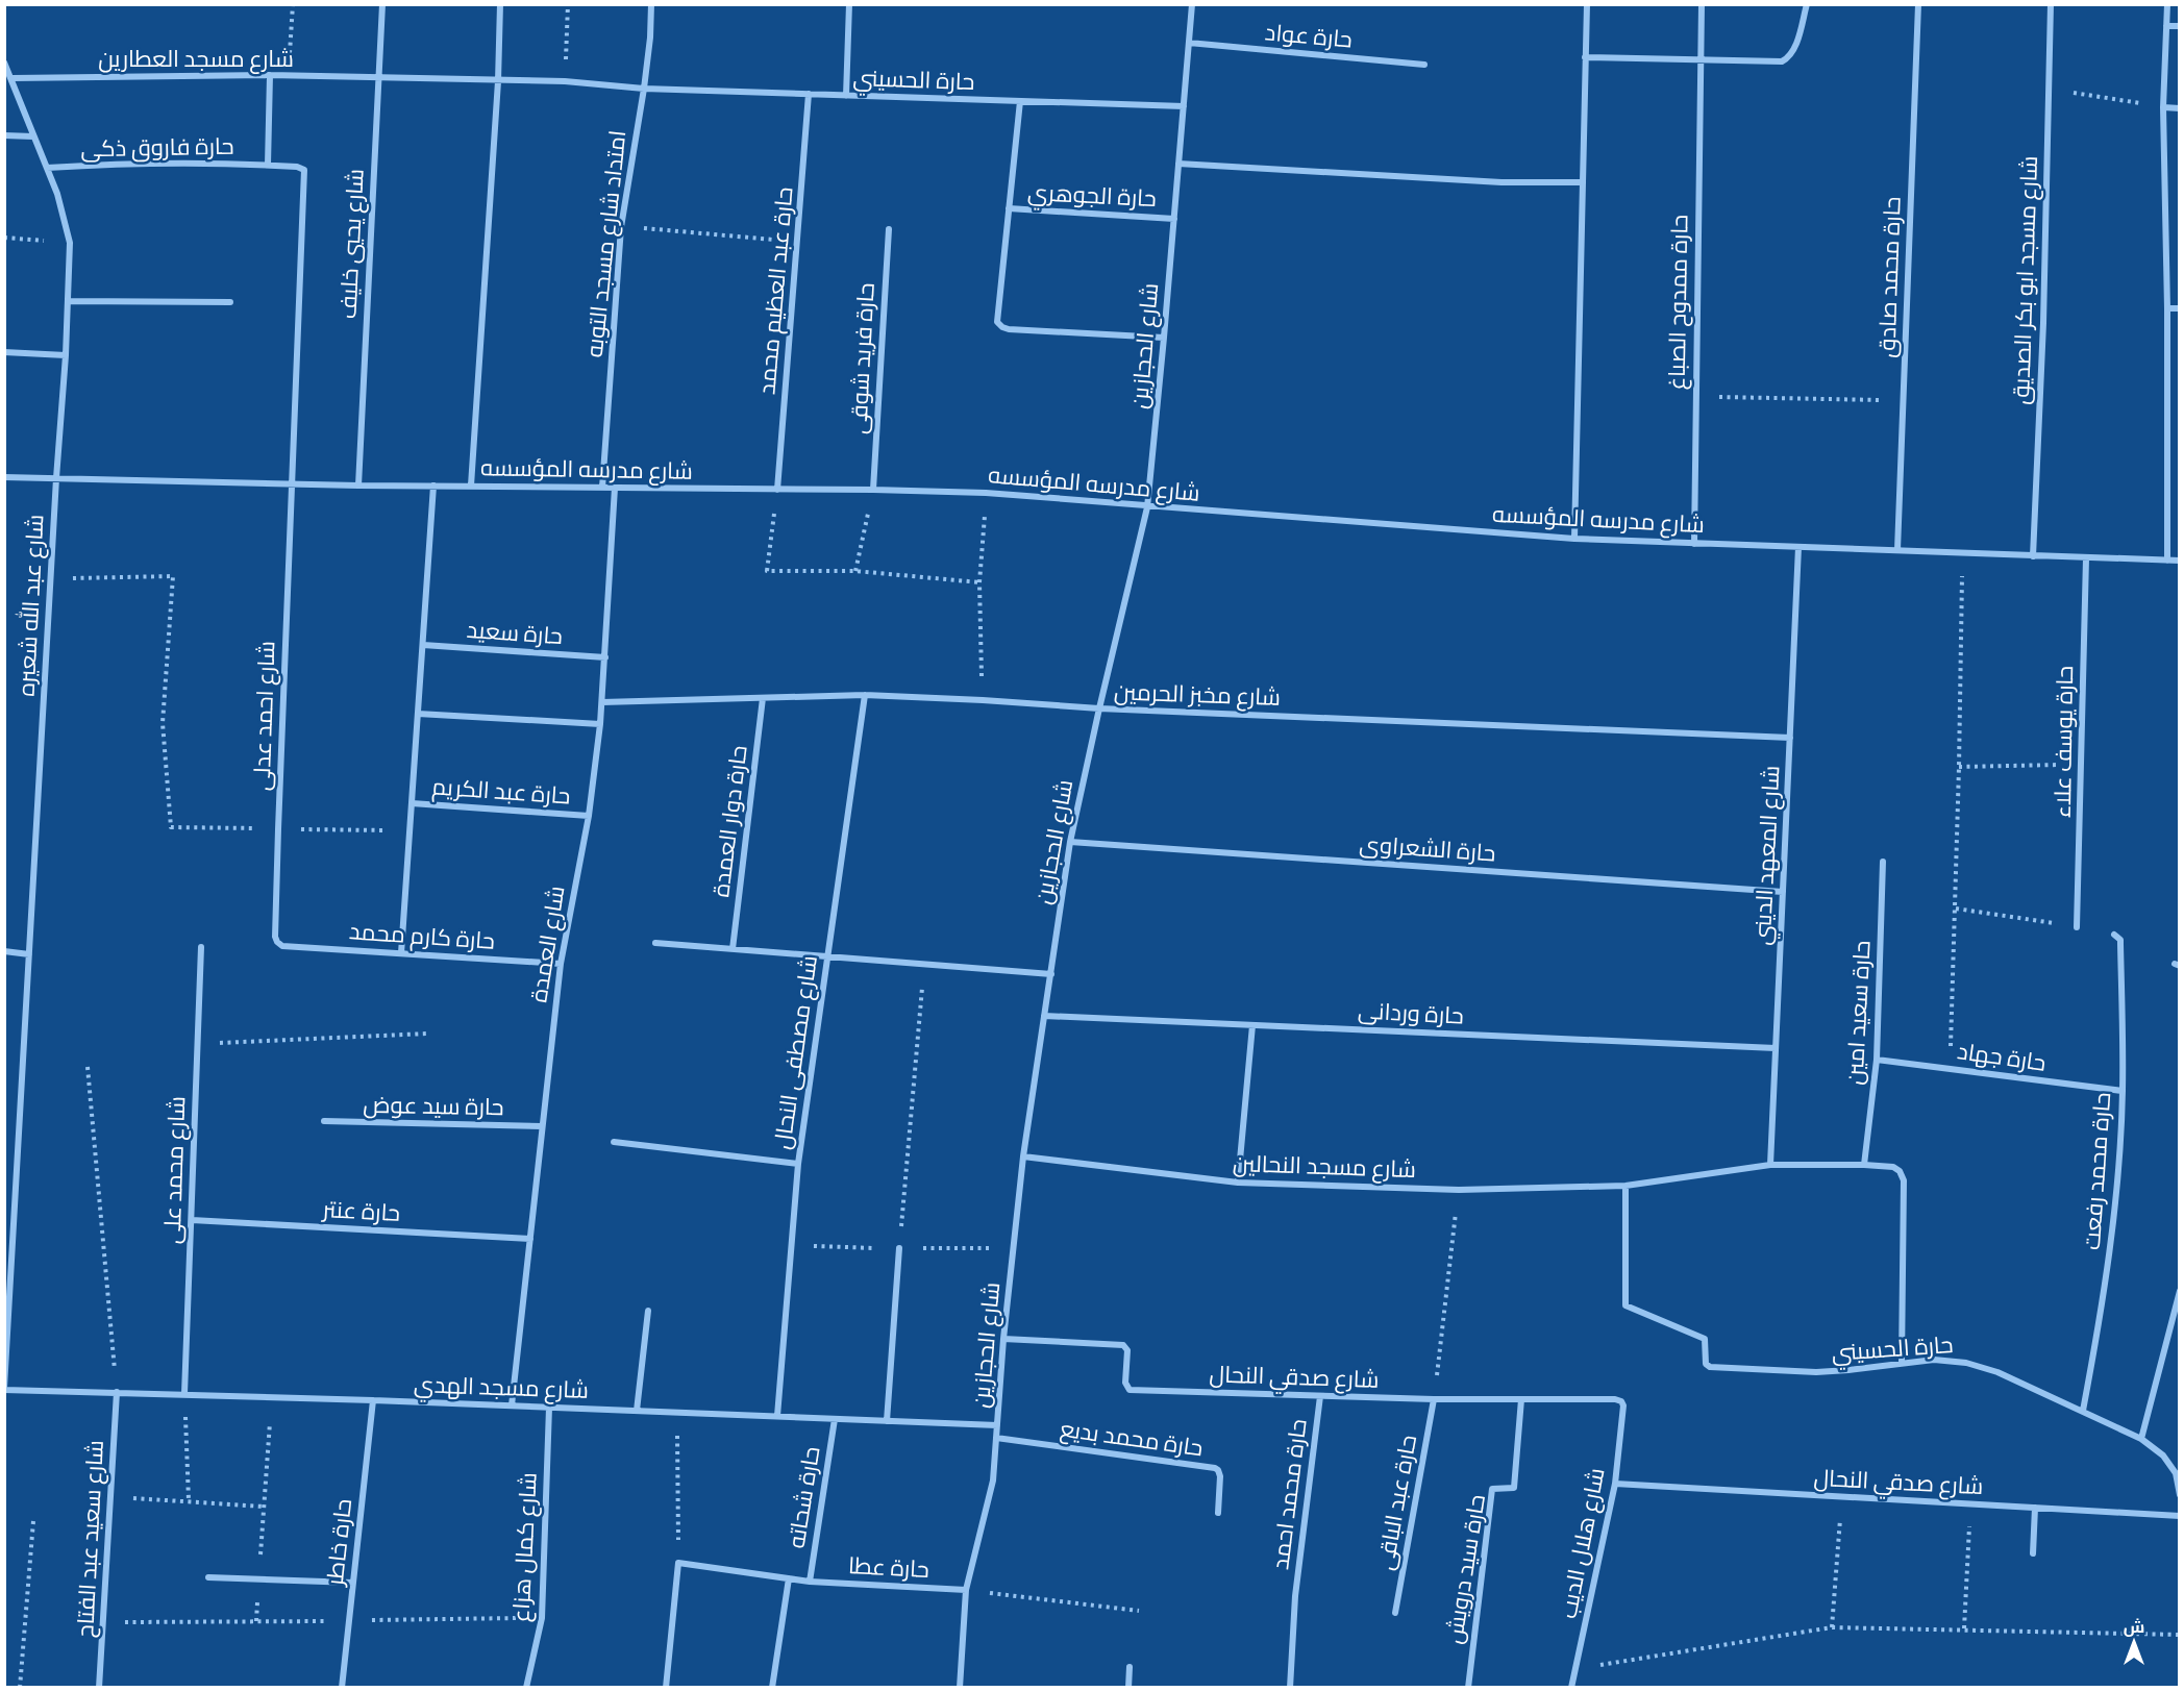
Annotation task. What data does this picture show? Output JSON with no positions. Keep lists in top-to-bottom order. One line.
{"streets":{"street":["حارة عواد","شارع مسجد العطارين","حارة الحسيني","حارة فاروق ذكى","حارة الجوهري","شارع يحيي خليف","امتداد شارع مسجد التوبه","حارة محمد صادق","شارع مسجد ابو بكر الصديق","حارة عبد العظيم محمد","حارة ممدوح الصباغ","شارع الحجازين","حارة فريد شوقى","شارع مدرسه المؤسسه","شارع عبد الله شعيره","حارة سعيد","شارع مخبز الحرمين","شارع احمد عدلى","حارة يوسف علاء","حارة عبد الكريم","حارة دوار العمدة","حارة الشعراوى","شارع المعهد الديني","حارة كارم محمد","شارع العمدة","حارة وردانى","حارة سعيد امين","شارع مصطفى النحال","حارة جهاد","حارة سيد عوض","شارع مسجد النحالين","شارع محمد على","حارة محمد رفعت","حارة عنتر","شارع صدقي النحال","شارع مسجد الهدي","حارة محمد بديع","حارة محمد احمد","حارة شحاته","حارة عبد الباقى","شارع سعيد عبد الفتاح","حارة خاطر","شارع هلال الديب","شارع كمال هزاع","حارة عطا","حارة سيد درويش"]},"crossings":[["حارة عواد","شارع الحجازين"],["شارع مسجد العطارين","حارة الحسيني"],["شارع مسجد العطارين","شارع يحيي خليف"],["شارع مسجد العطارين","شارع عبد الله شعيره"],["حارة الحسيني","امتداد شارع مسجد التوبه"],["حارة الحسيني","حارة عبد العظيم محمد"],["حارة الحسيني","شارع الحجازين"],["حارة الحسيني","شارع مسجد النحالين"],["حارة الحسيني","حارة محمد رفعت"],["حارة فاروق ذكى","شارع مدرسه المؤسسه"],["حارة فاروق ذكى","شارع عبد الله شعيره"],["حارة فاروق ذكى","شارع احمد عدلى"],["حارة الجوهري","شارع الحجازين"],["شارع يحيي خليف","شارع مدرسه المؤسسه"],["امتداد شارع مسجد التوبه","شارع مدرسه المؤسسه"],["حارة محمد صادق","شارع مدرسه المؤسسه"],["شارع مسجد ابو بكر الصديق","شارع مدرسه المؤسسه"],["حارة عبد العظيم محمد","شارع مدرسه المؤسسه"],["حارة ممدوح الصباغ","شارع مدرسه المؤسسه"],["شارع الحجازين","شارع مدرسه المؤسسه"],["شارع الحجازين","شارع مخبز الحرمين"],["شارع الحجازين","حارة الشعراوى"],["شارع الحجازين","حارة وردانى"],["شارع الحجازين","شارع مسجد النحالين"],["شارع الحجازين","شارع صدقي النحال"],["شارع الحجازين","شارع مسجد الهدي"],["شارع الحجازين","حارة محمد بديع"],["شارع الحجازين","حارة عطا"],["حارة فريد شوقى","شارع مدرسه المؤسسه"],["شارع مدرسه المؤسسه","شارع عبد الله شعيره"],["شارع مدرسه المؤسسه","شارع احمد عدلى"],["شارع مدرسه المؤسسه","حارة يوسف علاء"],["شارع مدرسه المؤسسه","شارع المعهد الديني"],["شارع مدرسه المؤسسه","شارع العمدة"],["شارع عبد الله شعيره","شارع مسجد الهدي"],["حارة سعيد","شارع العمدة"],["شارع مخبز الحرمين","حارة دوار العمدة"],["شارع مخبز الحرمين","شارع المعهد الديني"],["شارع مخبز الحرمين","شارع العمدة"],["شارع مخبز الحرمين","شارع مصطفى النحال"],["شارع احمد عدلى","حارة كارم محمد"],["حارة عبد الكريم","شارع العمدة"],["حارة الشعراوى","شارع المعهد الديني"],["شارع المعهد الديني","حارة وردانى"],["شارع المعهد الديني","شارع مسجد النحالين"],["حارة كارم محمد","شارع العمدة"],["شارع العمدة","حارة سيد عوض"],["شارع العمدة","حارة عنتر"],["شارع العمدة","شارع مسجد الهدي"],["حارة سعيد امين","حارة جهاد"],["حارة سعيد امين","شارع مسجد النحالين"],["شارع مصطفى النحال","شارع مسجد الهدي"],["حارة جهاد","حارة محمد رفعت"],["شارع محمد على","حارة عنتر"],["شارع محمد على","شارع مسجد الهدي"],["شارع صدقي النحال","حارة محمد احمد"],["شارع صدقي النحال","حارة عبد الباقى"],["شارع صدقي النحال","شارع هلال الديب"],["شارع صدقي النحال","حارة سيد درويش"],["شارع مسجد الهدي","حارة شحاته"],["شارع مسجد الهدي","شارع سعيد عبد الفتاح"],["شارع مسجد الهدي","حارة خاطر"],["شارع مسجد الهدي","شارع كمال هزاع"],["حارة شحاته","حارة عطا"]],"north":"top"}
